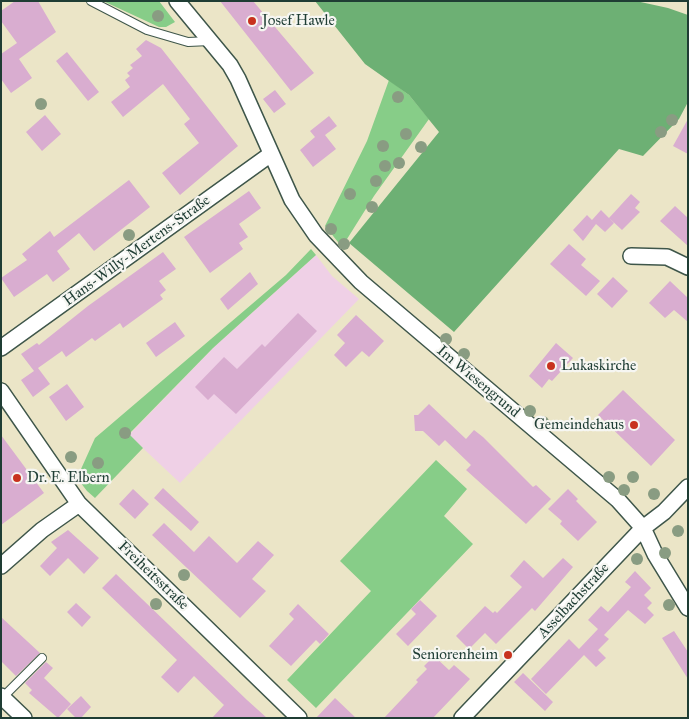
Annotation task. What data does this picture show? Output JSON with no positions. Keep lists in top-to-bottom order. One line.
{"streets":{"street":["Hans-Willy-Mertens-Straße","Im Wiesengrund","Freiheitsstraße","Asselbachstraße"]},"crossings":[["Hans-Willy-Mertens-Straße","Im Wiesengrund"],["Im Wiesengrund","Asselbachstraße"]],"places":["Josef Hawle","Lukaskirche","Gemeindehaus","Dr. E. Elbern","Seniorenheim"]}
